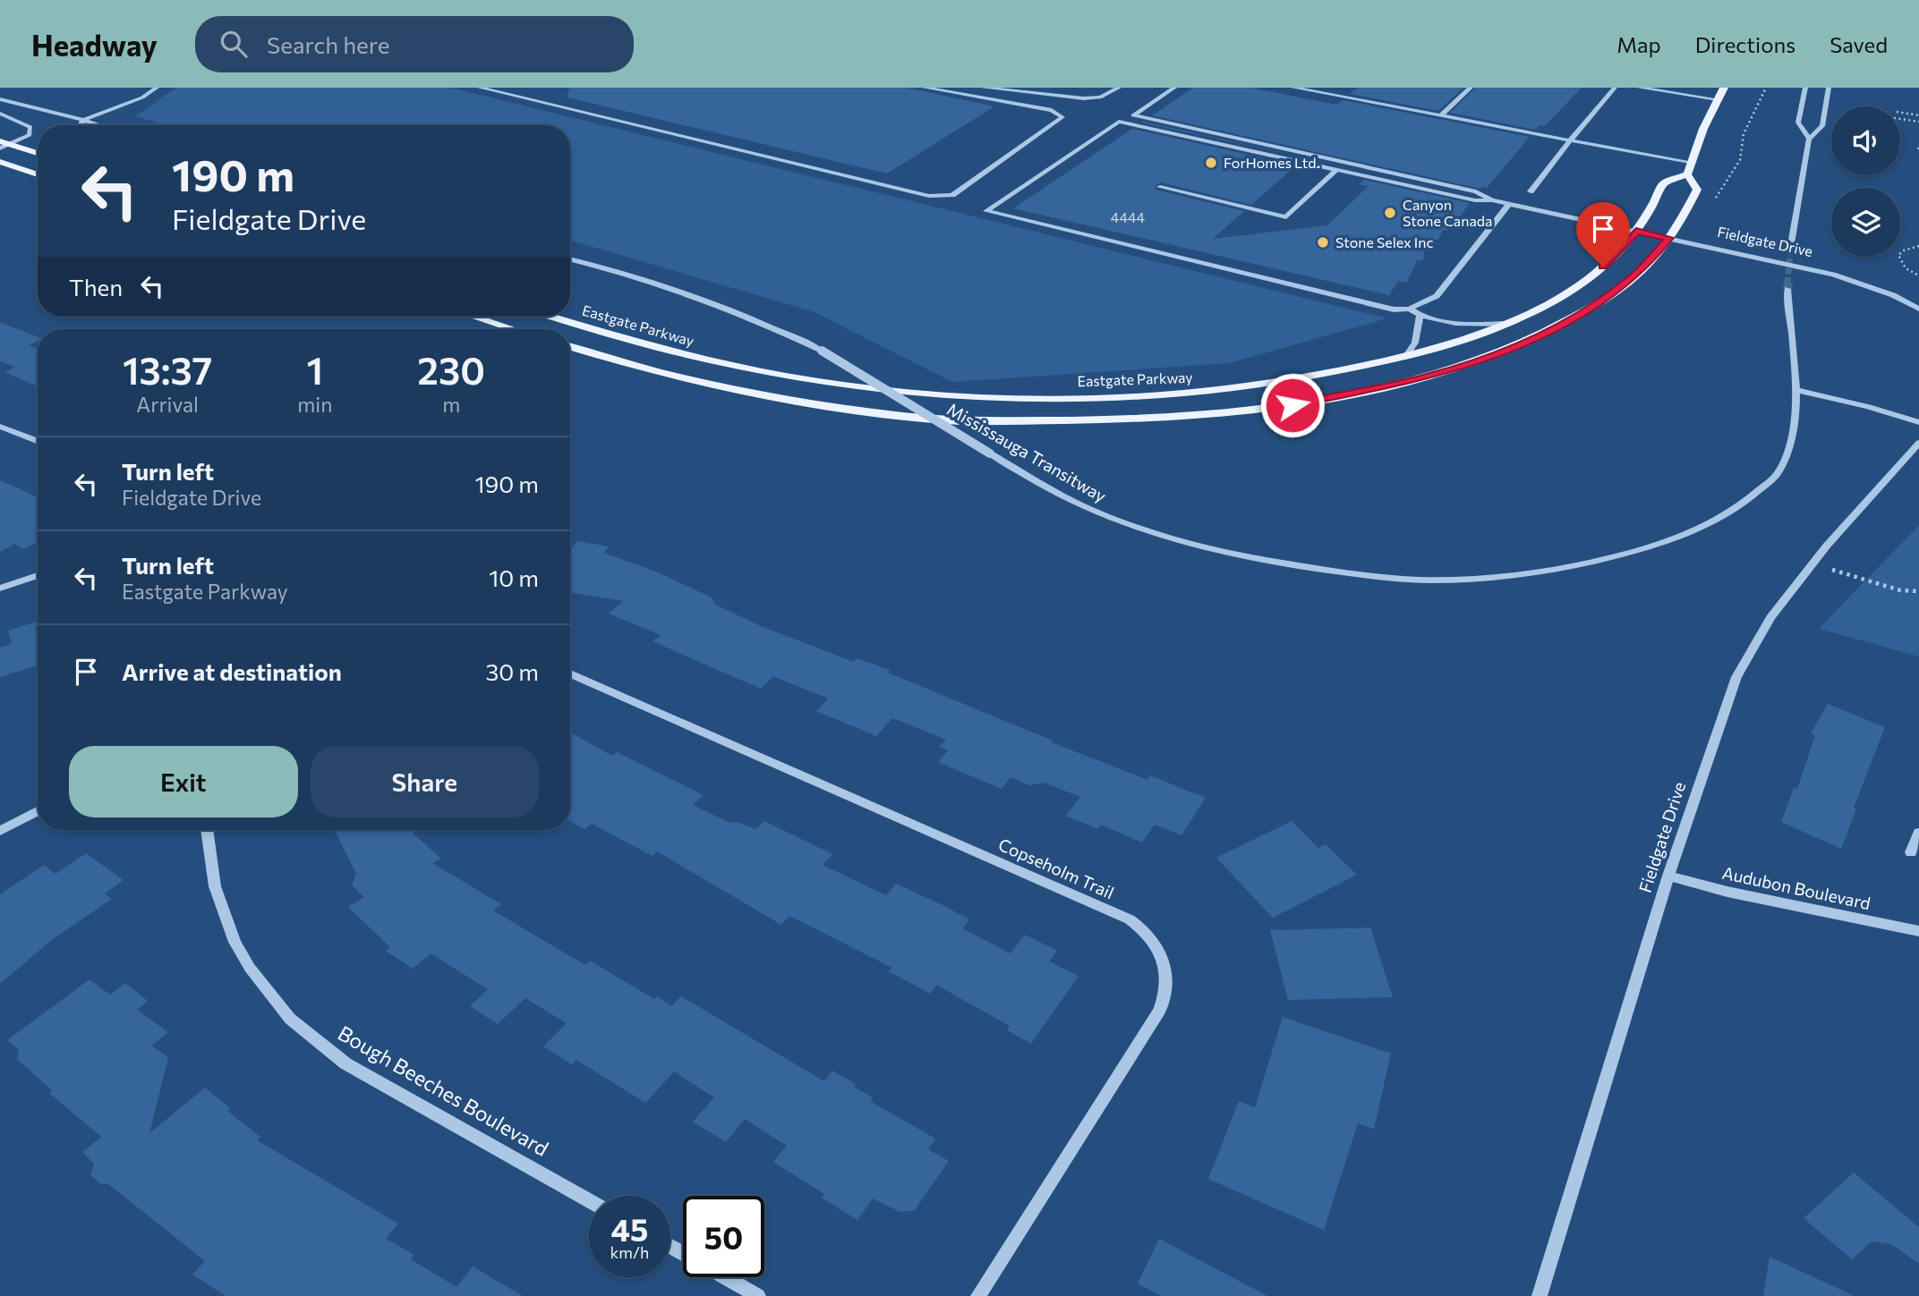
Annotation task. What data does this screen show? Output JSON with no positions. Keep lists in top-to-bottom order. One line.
{"streets":{"main road":["Eastgate Parkway"],"street":["Fieldgate Drive","Mississauga Transitway","Copseholm Trail","Audubon Boulevard","Bough Beeches Boulevard"]},"crossings":[["Fieldgate Drive","Eastgate Parkway"],["Fieldgate Drive","Audubon Boulevard"]],"places":["ForHomes Ltd.","Canyon Stone Canada","Stone Selex Inc"],"house_numbers":["4444"],"page":{"header":"Headway","search":"Search here","nav":["Map","Directions","Saved"],"turn":["190 m","Fieldgate Drive"],"then":"Then","eta":["13:37","Arrival","1","min","230","m"],"list":[{"name":"Turn left","note":"Fieldgate Drive","value":"190 m"},{"name":"Turn left","note":"Eastgate Parkway","value":"10 m"},{"name":"Arrive at destination","value":"30 m"}],"buttons":["Exit","Share"],"speed":"45 km/h","limit":"50"}}
